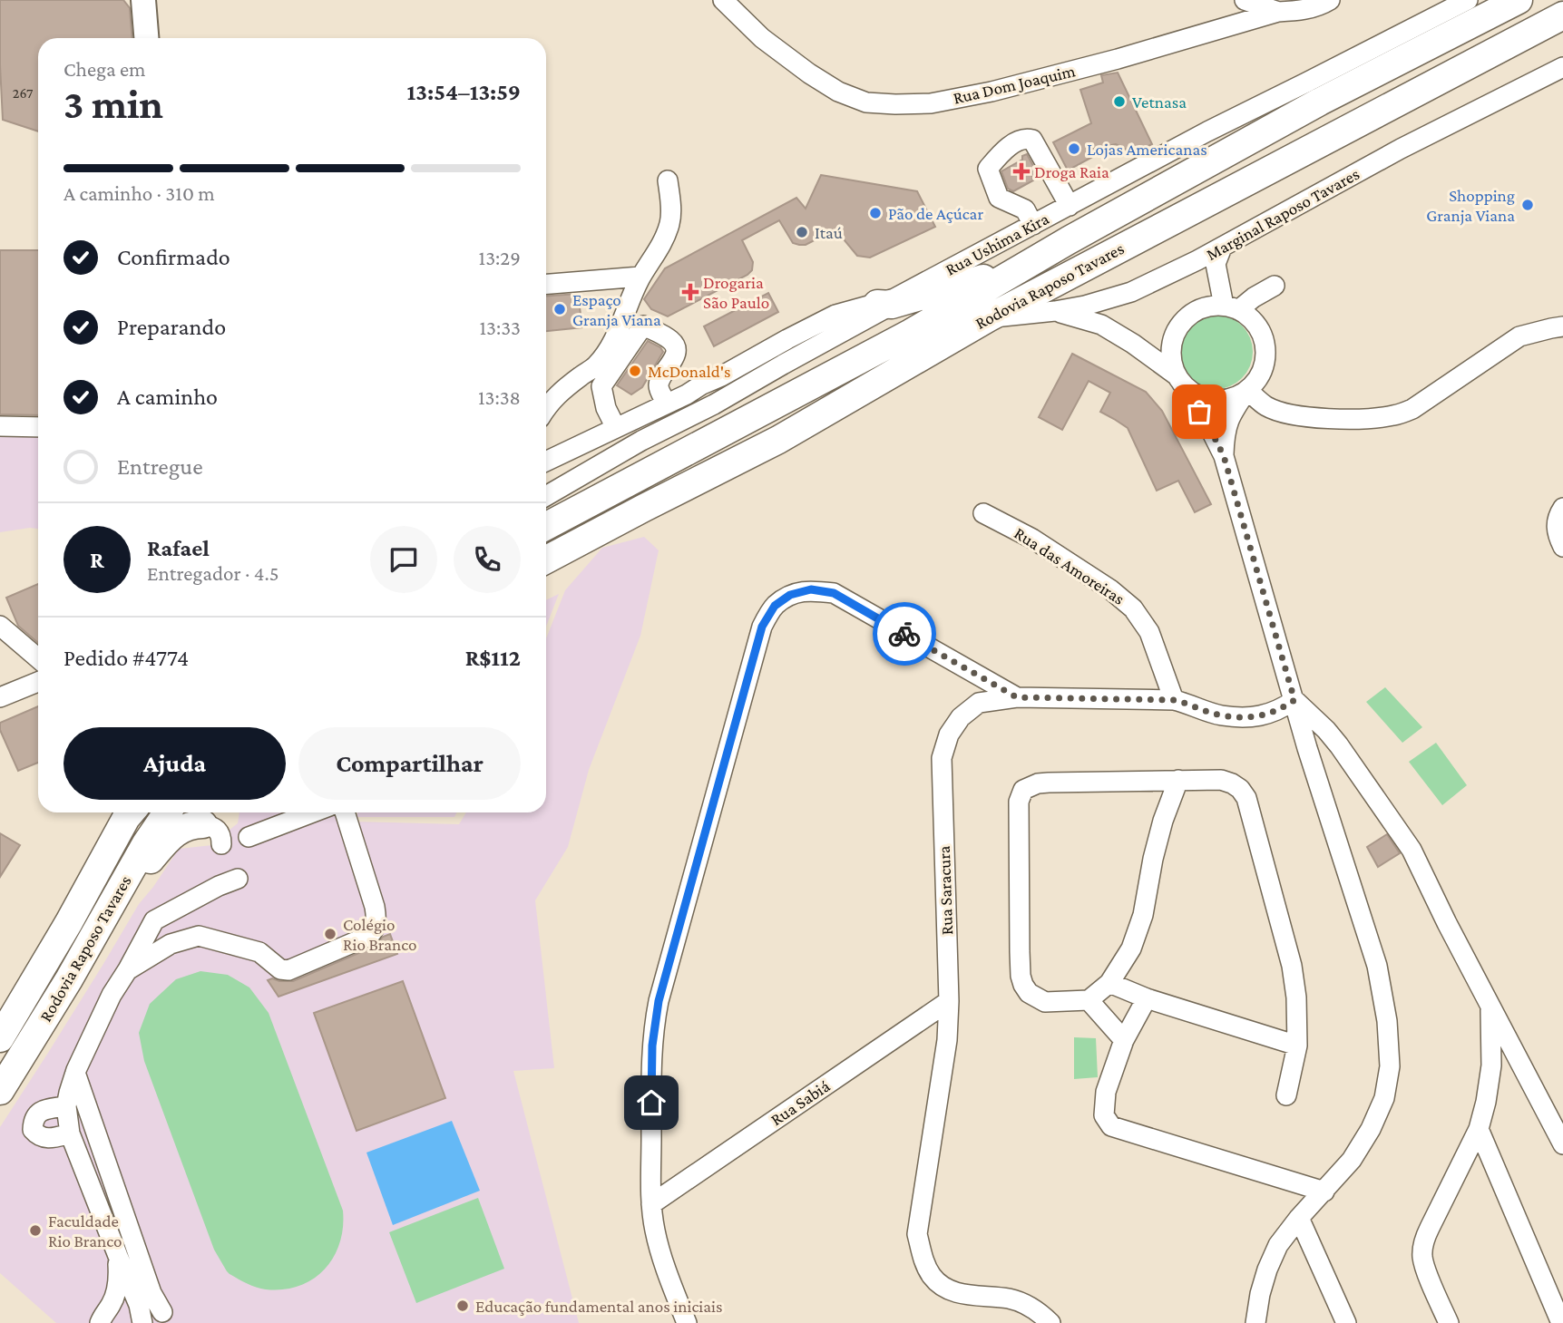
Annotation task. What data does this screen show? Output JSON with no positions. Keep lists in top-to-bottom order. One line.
{"streets":{"highway":["Rodovia Raposo Tavares"],"street":["Rua Dom Joaquim","Marginal Raposo Tavares","Rua Ushima Kira","Rua das Amoreiras","Rua Saracura","Rua Sabiá"]},"crossings":[["Marginal Raposo Tavares","Rodovia Raposo Tavares"],["Rua das Amoreiras","Rua Saracura"],["Rua Saracura","Rua Sabiá"]],"places":{"other":["Vetnasa","Lojas Americanas","Shopping Granja Viana","Pão de Açúcar","Itaú","Espaço Granja Viana","McDonald's","Colégio Rio Branco","Faculdade Rio Branco","Educação fundamental anos iniciais"],"health":["Droga Raia","Drogaria São Paulo"]},"house_numbers":["267"],"page":{"heading":["3 min","Chega em","13:54–13:59"],"panel":["Rafael","Entregador · 4.5","Pedido #4774","R$112"],"bar":"A caminho · 310 m","list":[["Confirmado","13:29"],["Preparando","13:33"],["A caminho","13:38"],"Entregue"],"round":"R","buttons":["Ajuda","Compartilhar"]}}
